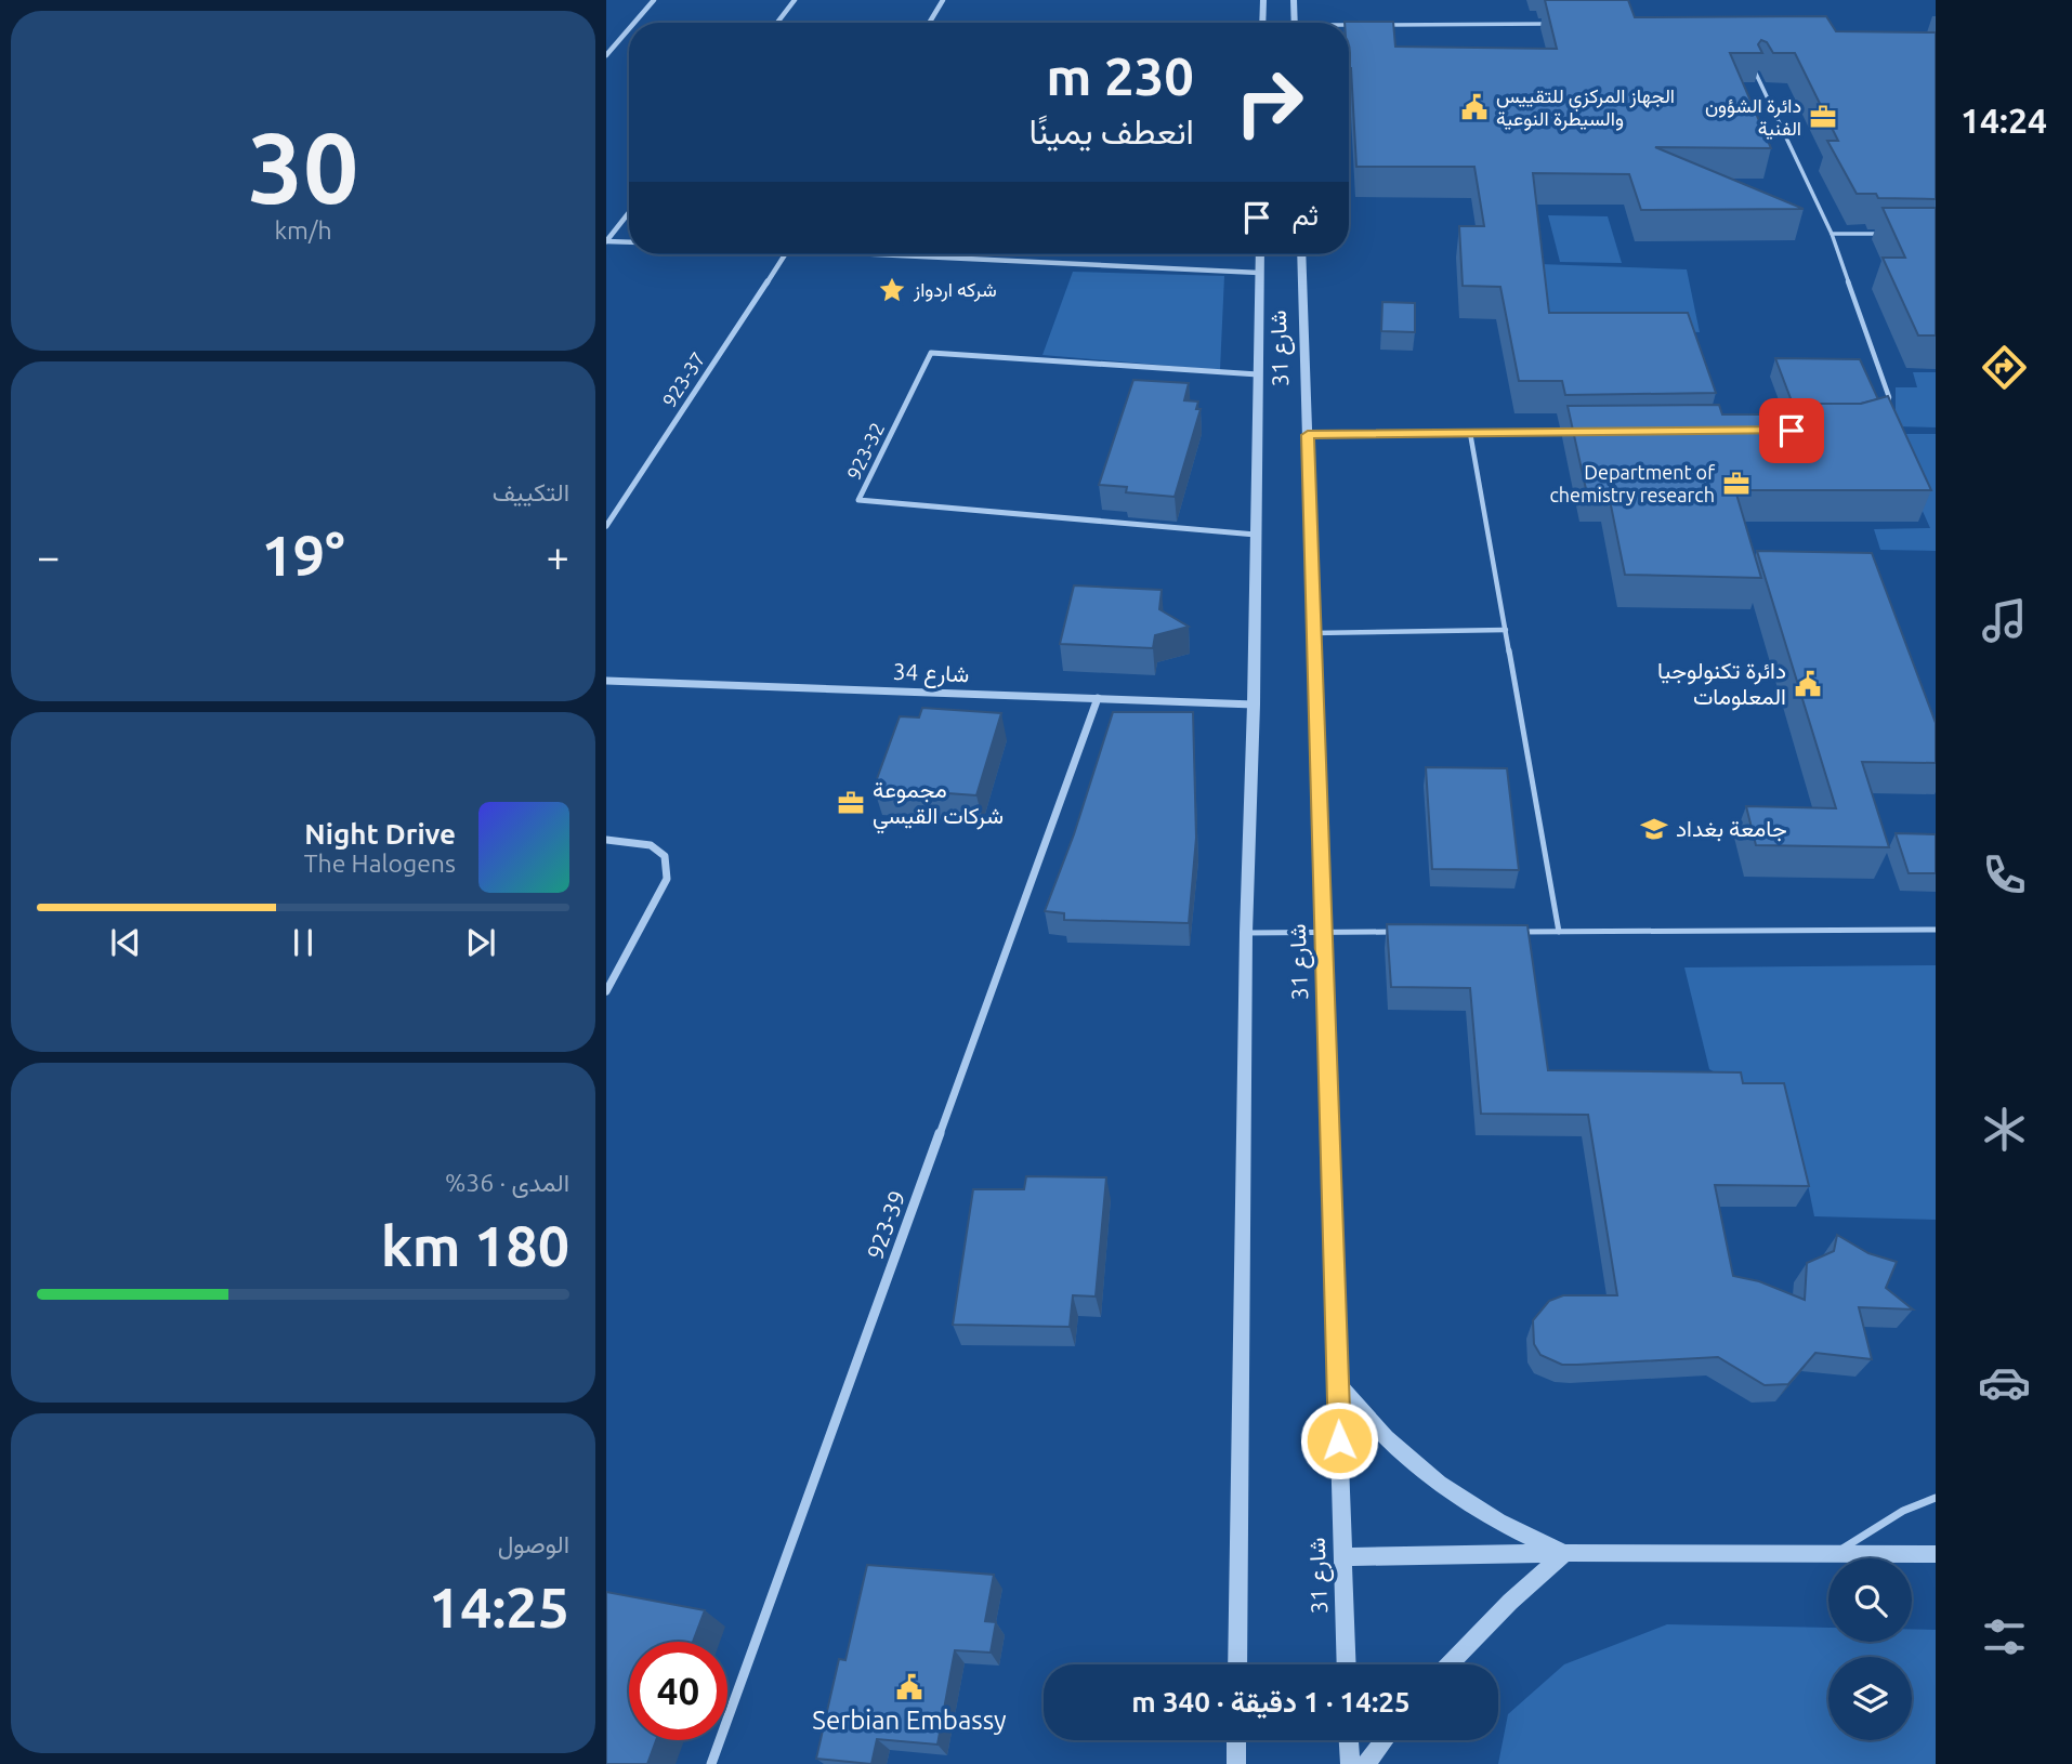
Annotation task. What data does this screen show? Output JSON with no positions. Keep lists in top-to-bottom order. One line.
{"streets":{"street":["شارع 31","923-37","923-32","شارع 34","923-39"]},"crossings":[["شارع 31","923-32"],["شارع 31","شارع 34"],["شارع 34","923-39"]],"places":{"public building":["الجهاز المركزي للتقييس والسيطرة النوعية","دائرة تكنولوجيا المعلومات","Serbian Embassy"],"office":["دائرة الشؤون الفنية","Department of chemistry research","مجموعة شركات القيسي"],"place":["شركه اردواز"],"school or university":["جامعة بغداد"]},"page":{"tabs":"14:24","tile":[["30","km/h"],"التكييف",["المدى · 36%","180 km"],["الوصول","14:25"]],"turn":["230 m","انعطف يمينًا"],"then":"ثم","heat":["−","19°","+"],"song":["Night Drive","The Halogens"],"limit":"40","trip":"14:25 · 1 دقيقة · 340 m"}}
